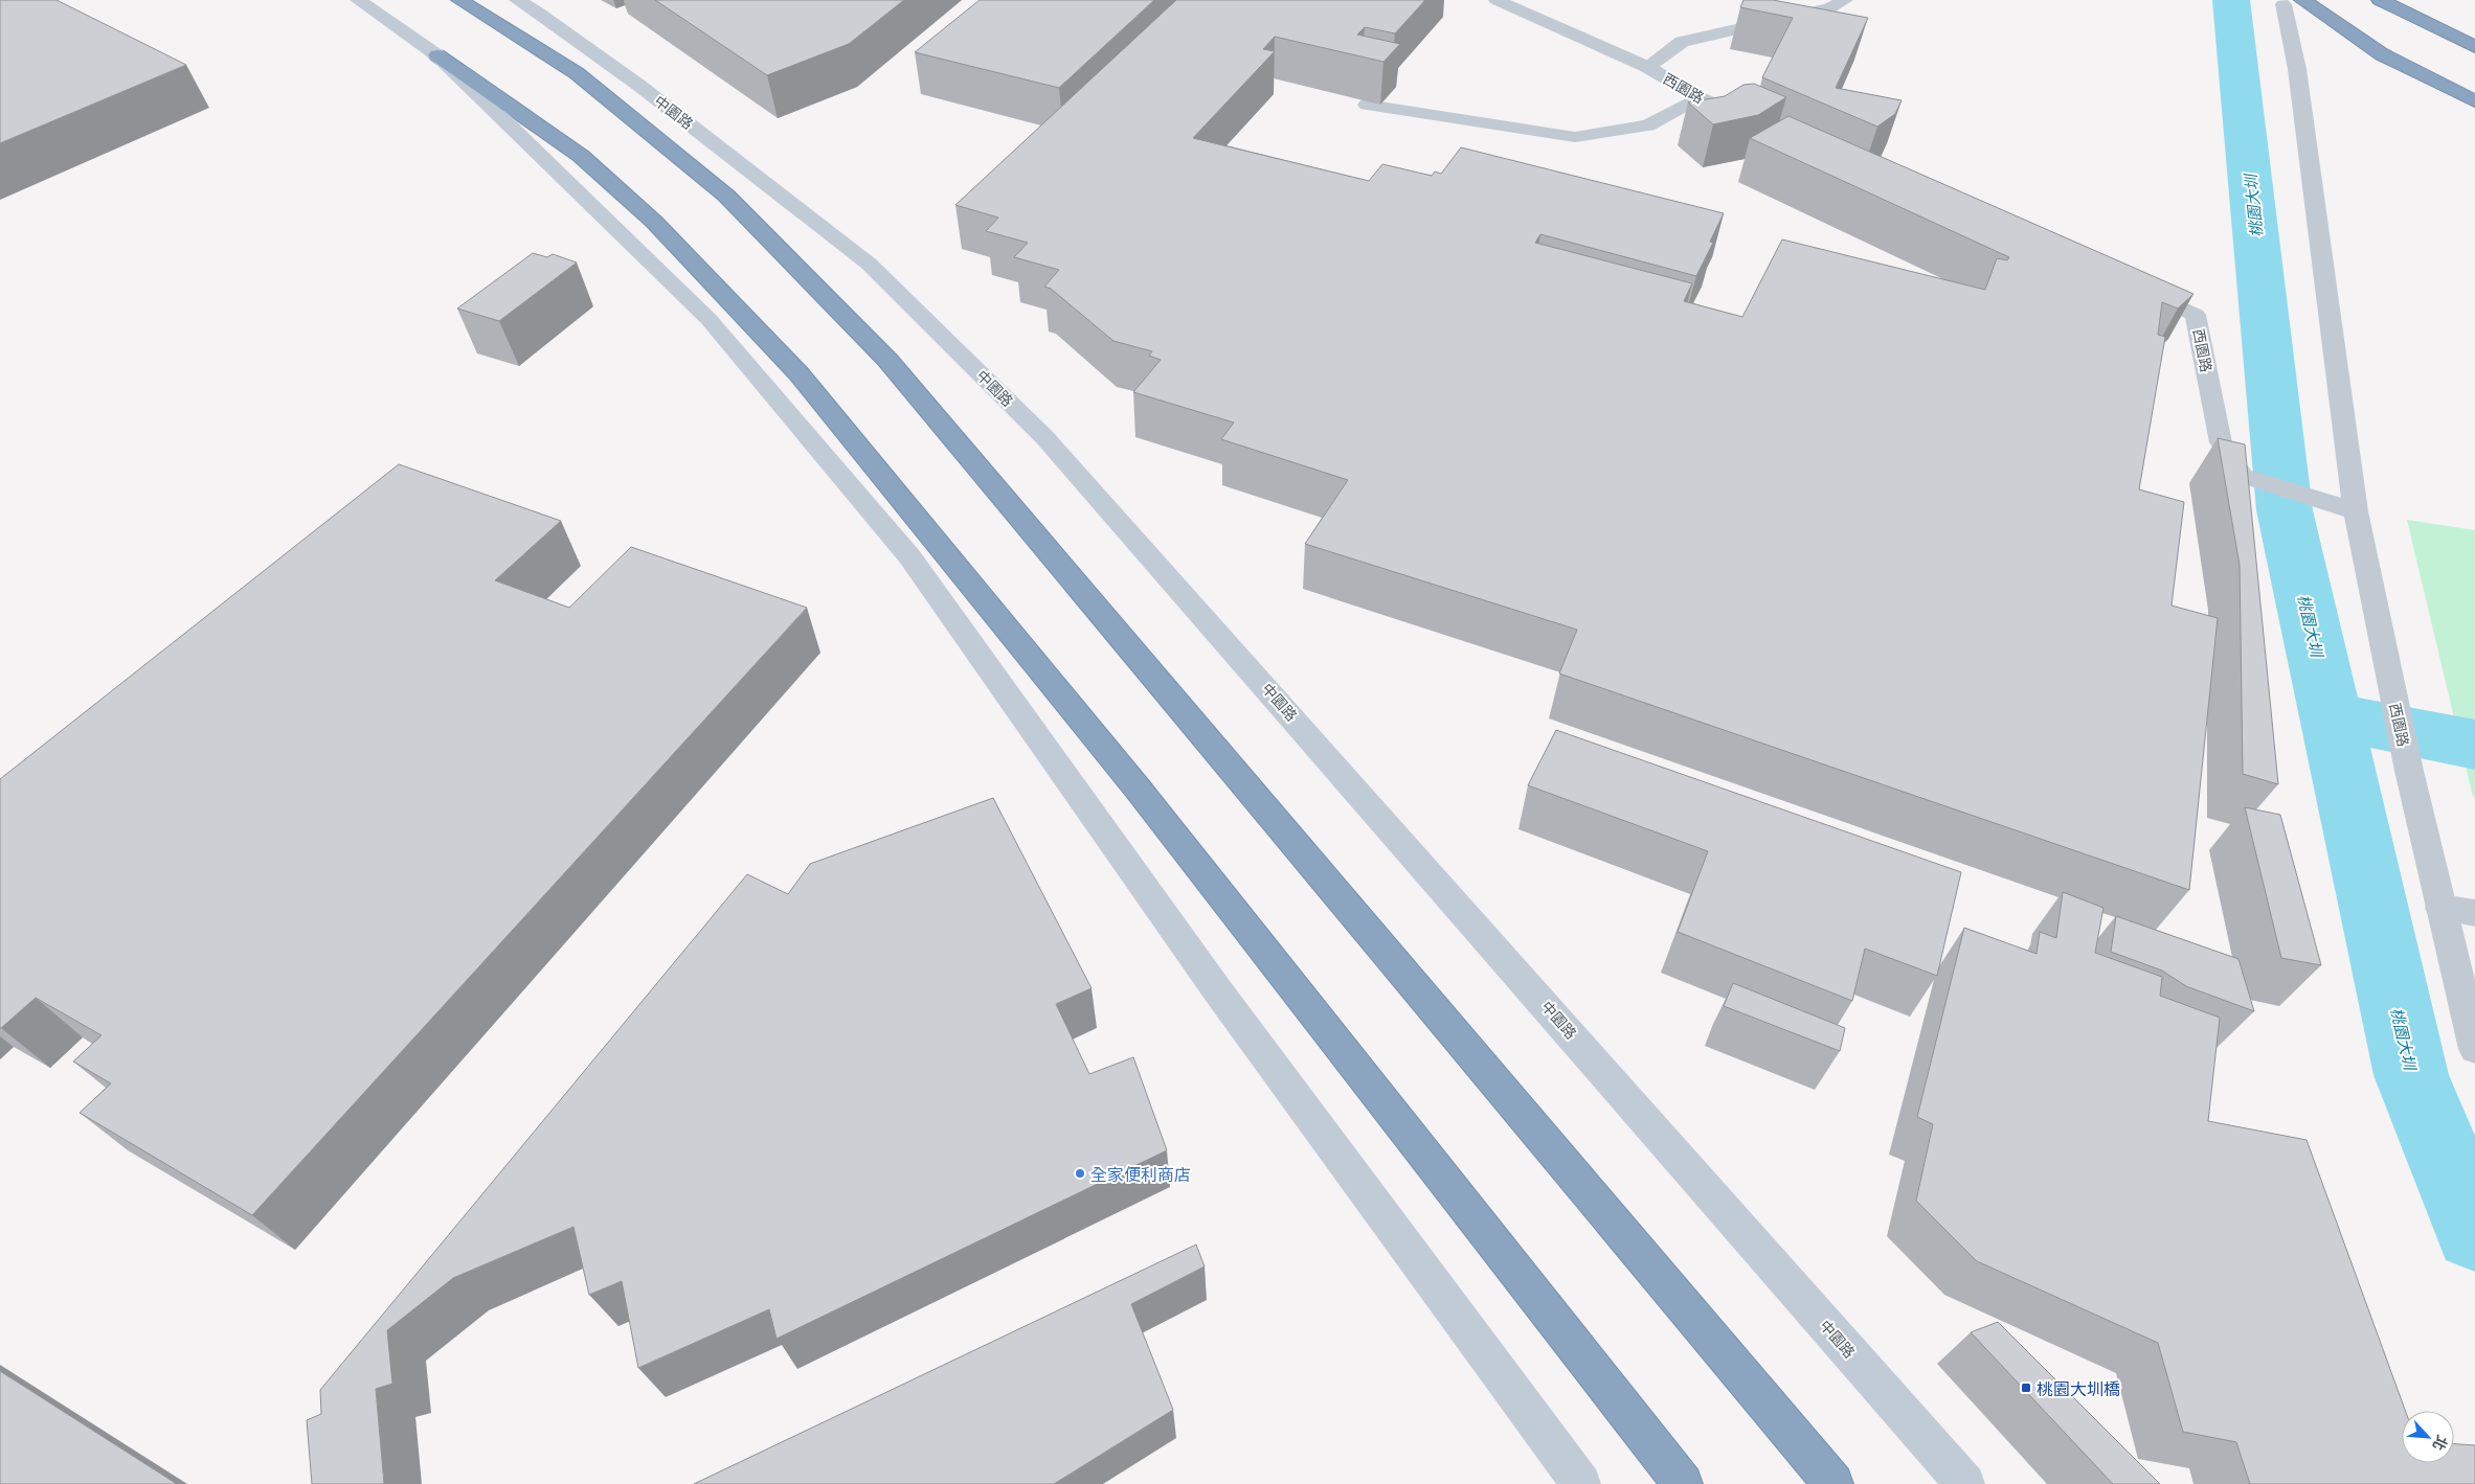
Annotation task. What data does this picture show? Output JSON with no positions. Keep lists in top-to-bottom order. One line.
{"streets":{"main road":["中園路"],"street":["西園路"]},"water":["桃園大圳"],"places":{"other":["全家便利商店"],"transit":["桃園大圳橋"]},"north":"bottom right"}
